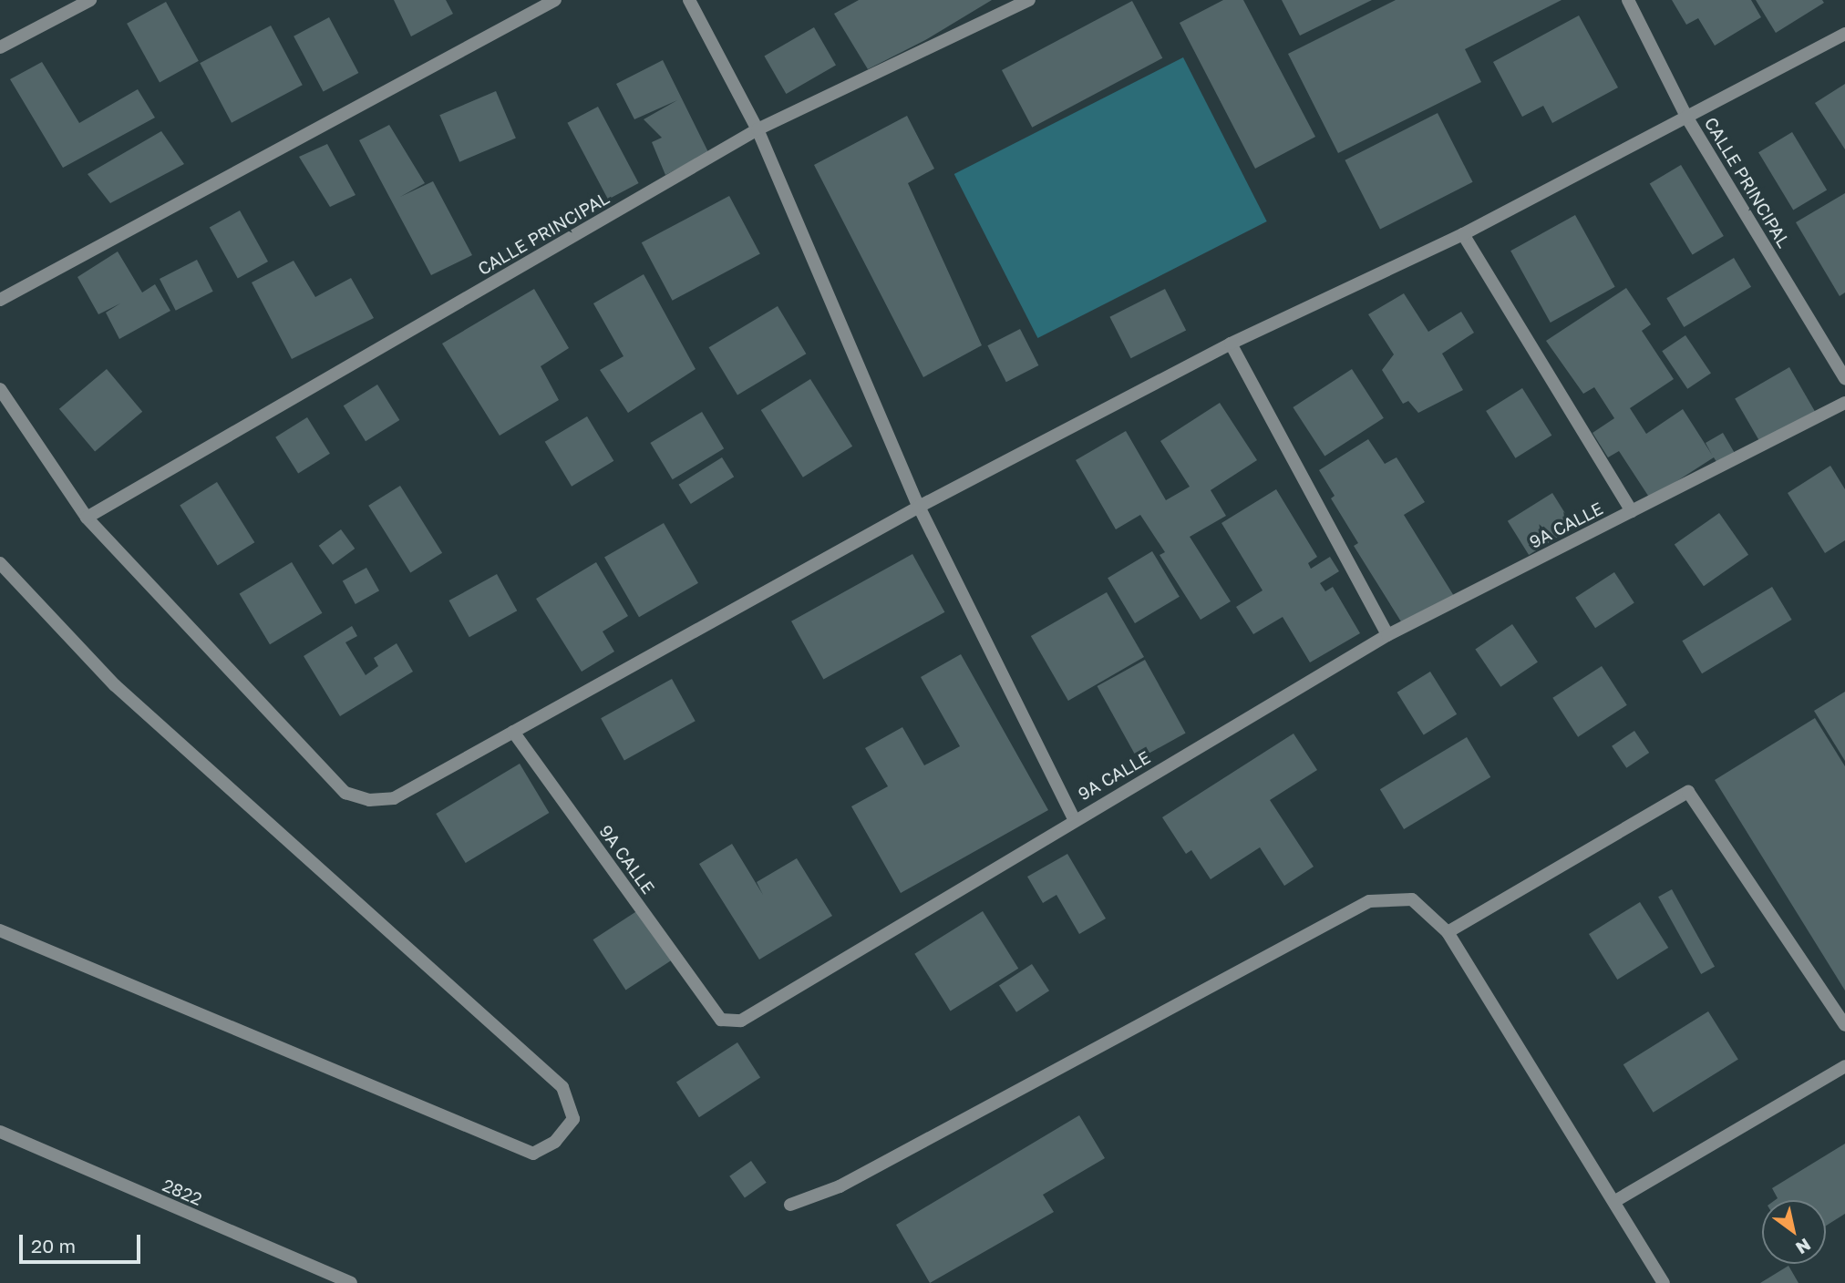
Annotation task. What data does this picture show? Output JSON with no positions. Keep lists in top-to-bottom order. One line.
{"streets":{"street":["CALLE PRINCIPAL","9A CALLE","2822"]},"scale_bar":"20 m","north":"bottom right"}
